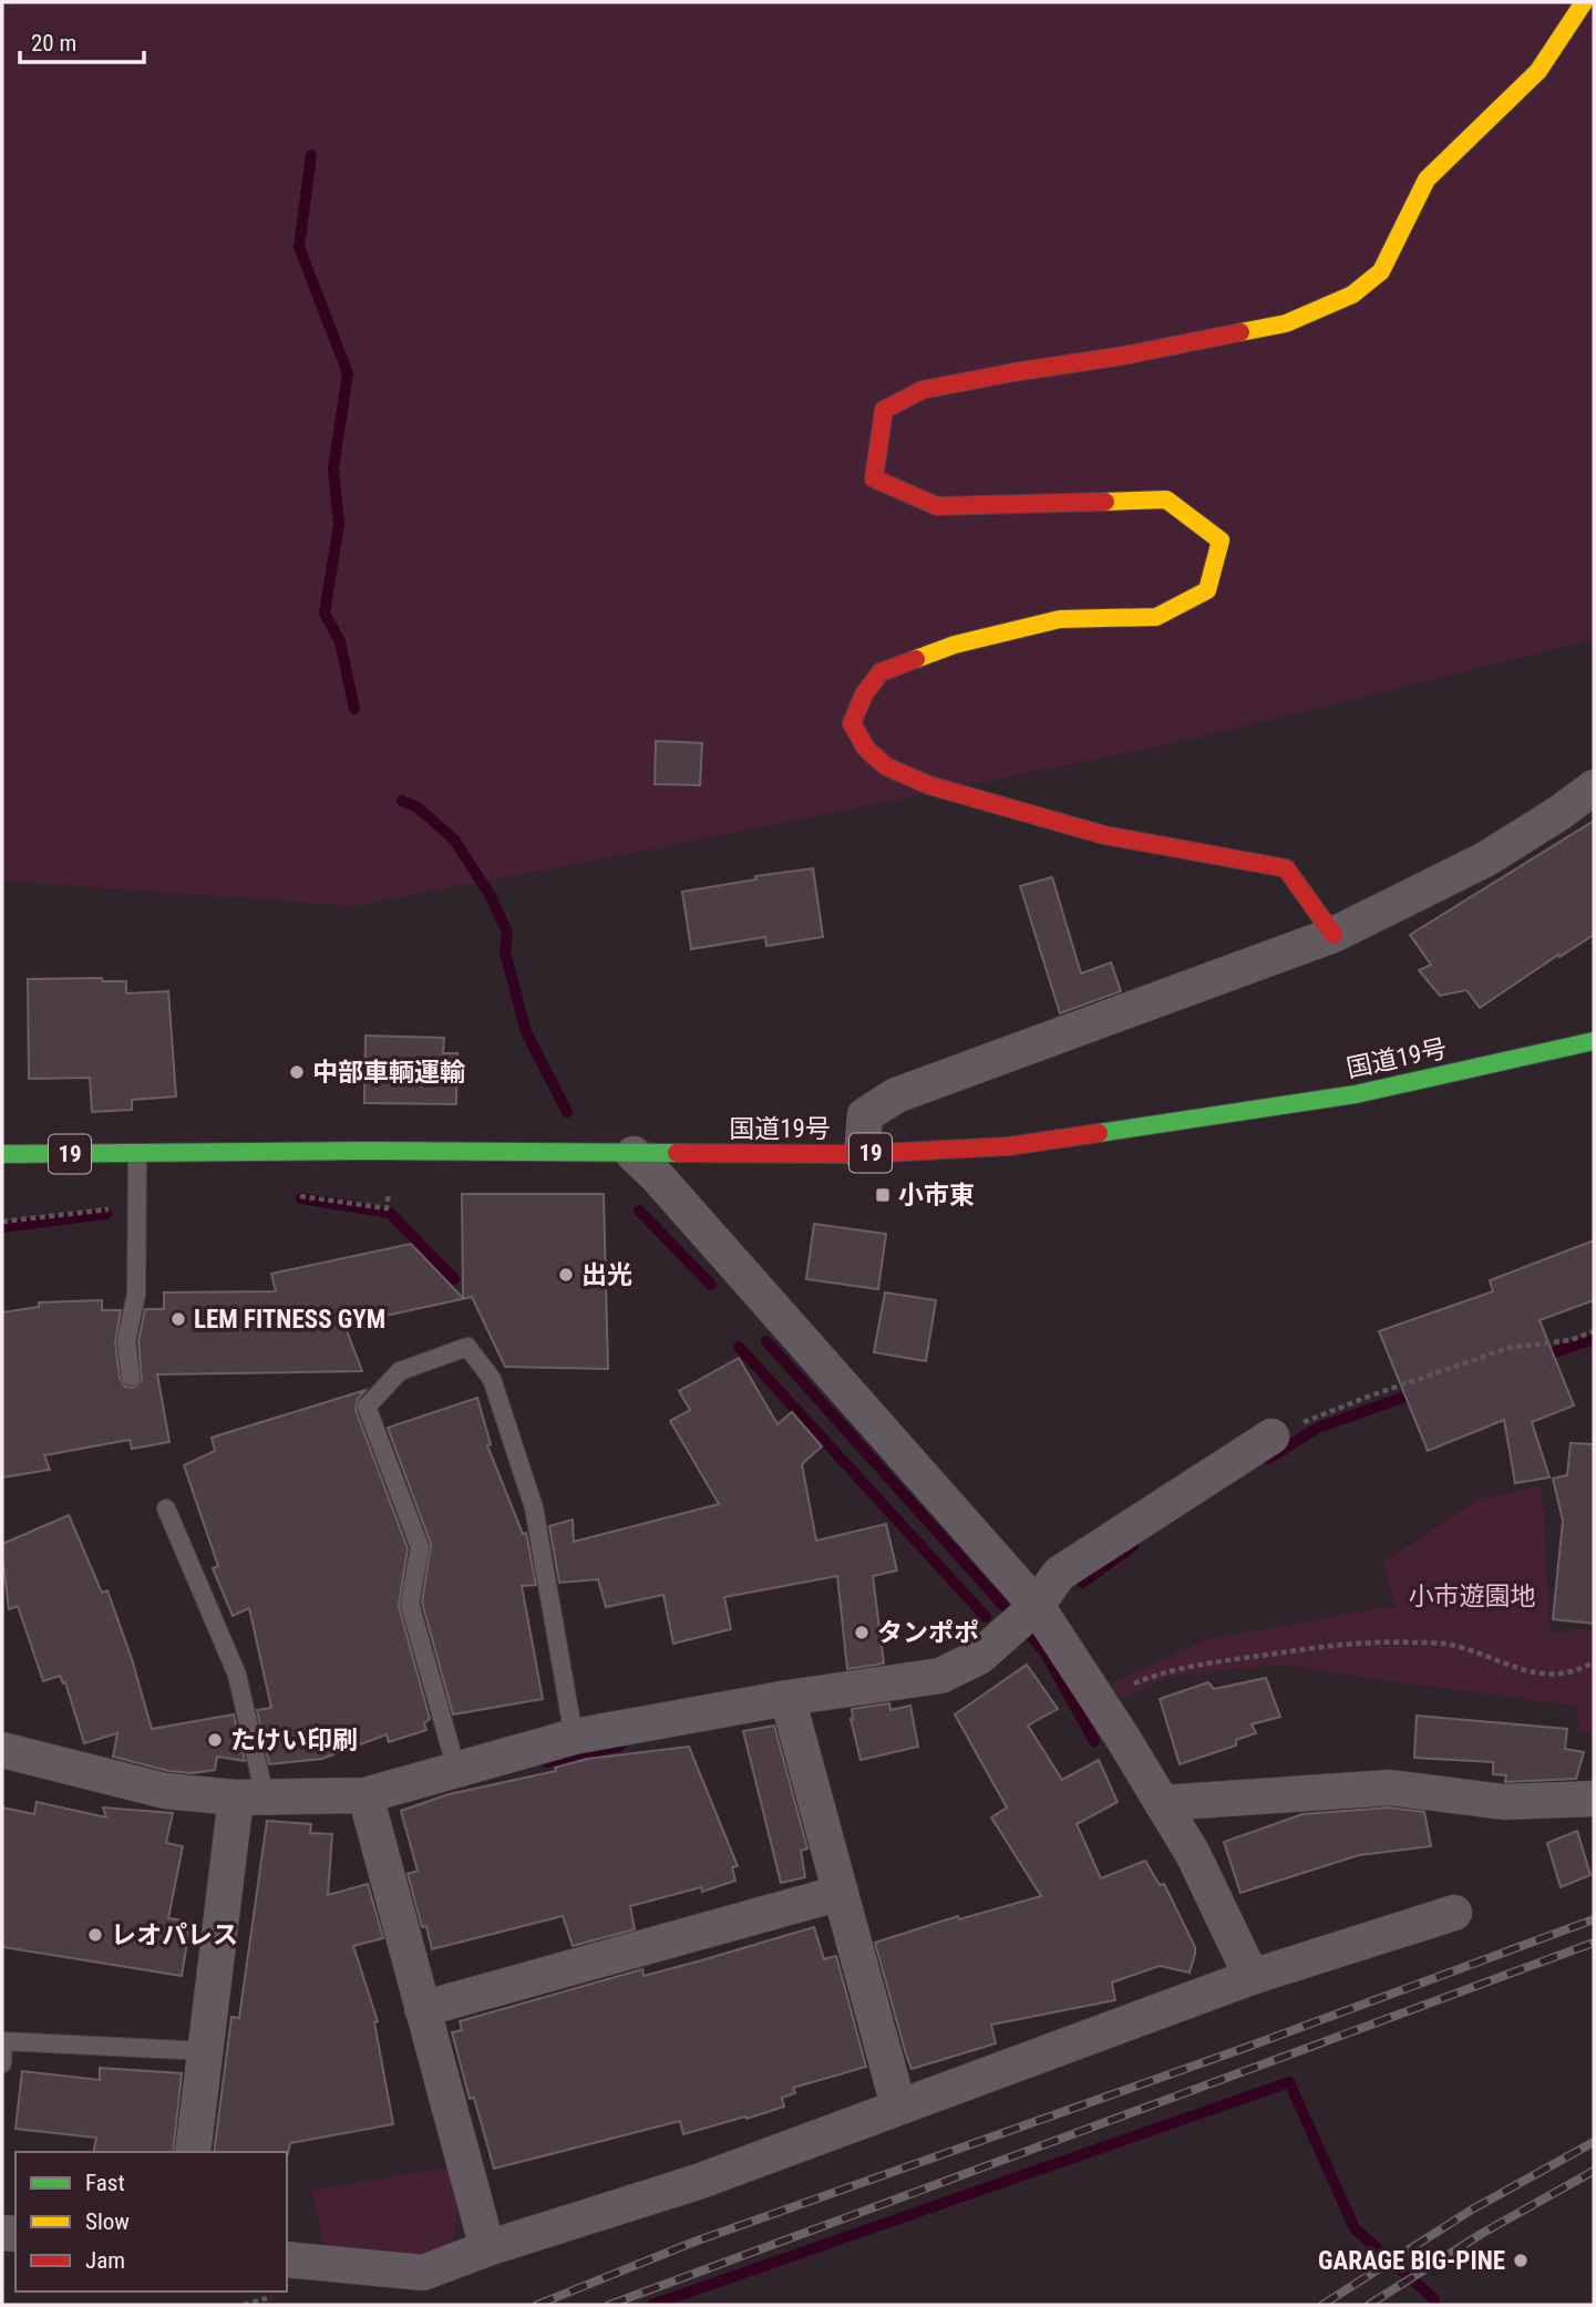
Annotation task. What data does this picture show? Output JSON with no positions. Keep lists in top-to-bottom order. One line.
{"streets":{"main road":["国道19号","19"]},"parks":["小市遊園地"],"places":{"other":["中部車輌運輸","出光","LEM FITNESS GYM","タンポポ","たけい印刷","レオパレス","GARAGE BIG-PINE"],"transit":["小市東"]},"legend":["Fast","Slow","Jam"],"scale_bar":"20 m"}
